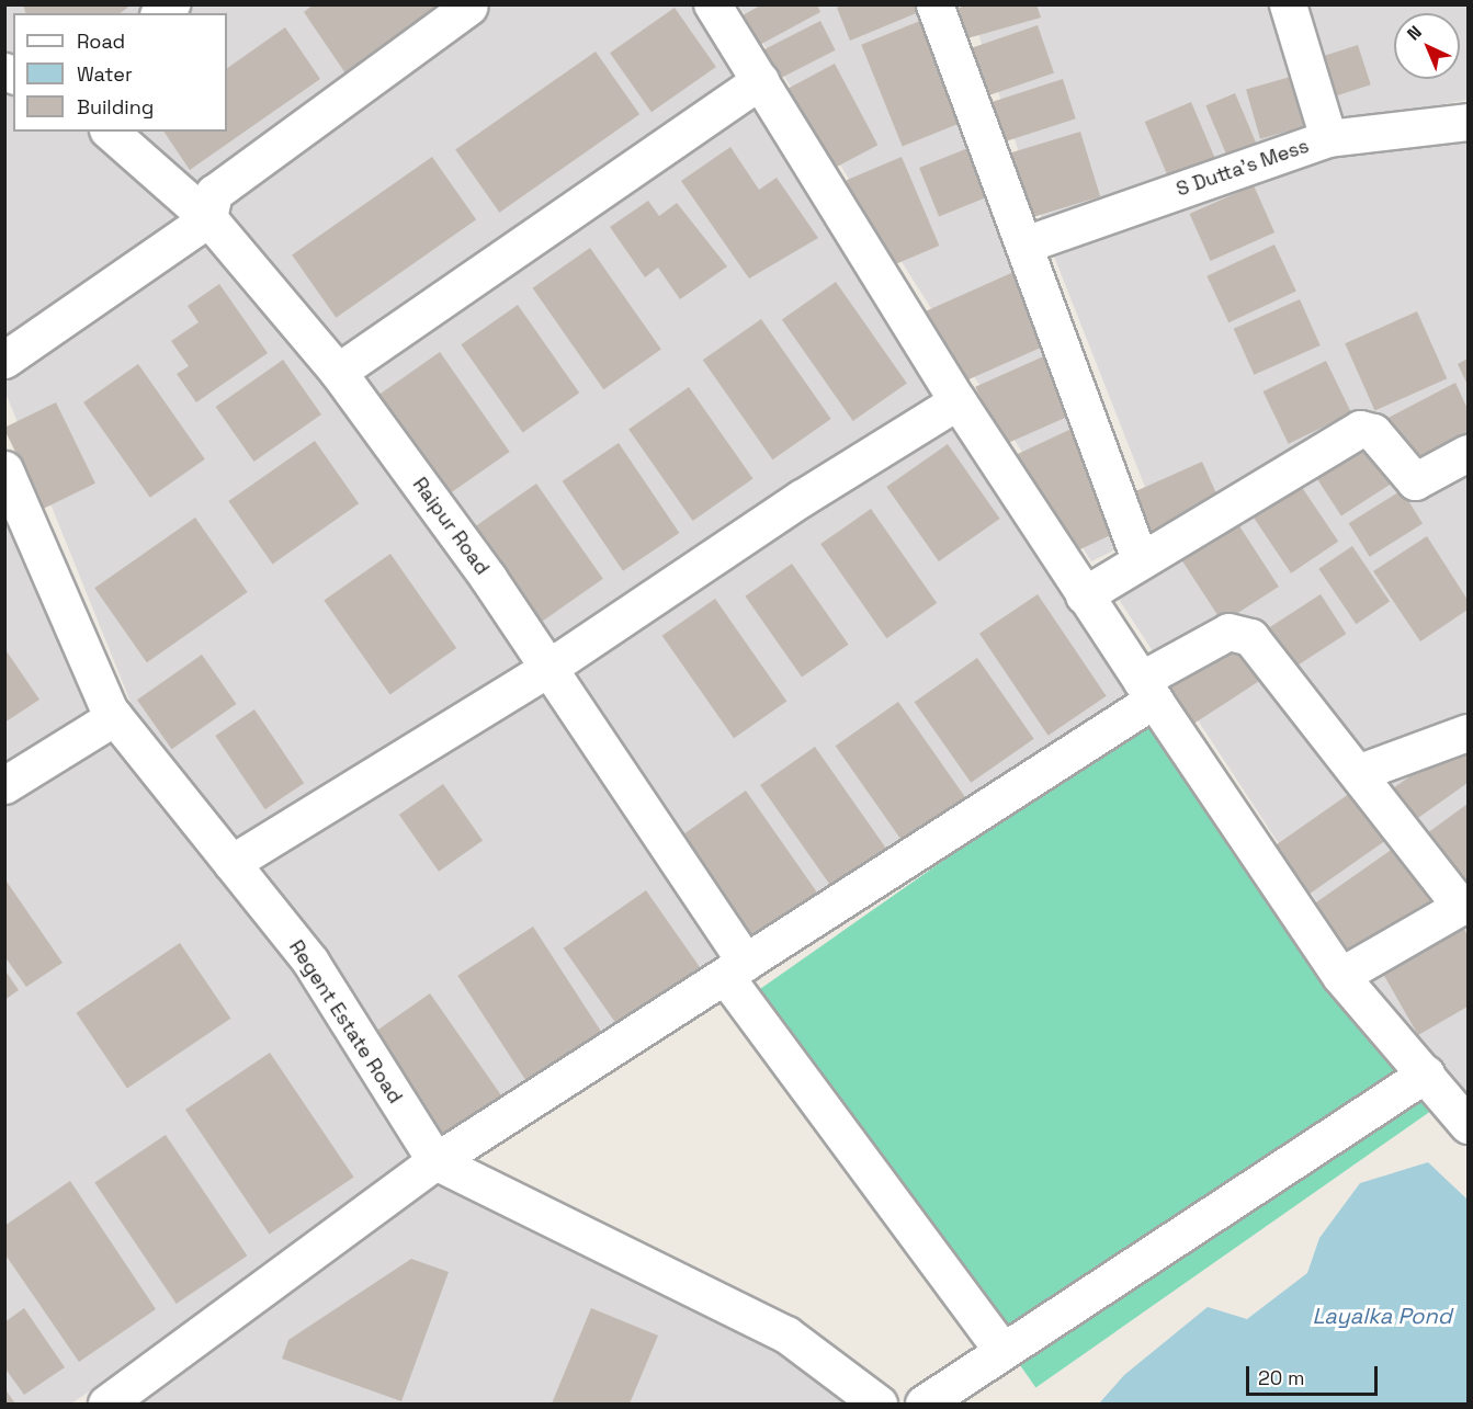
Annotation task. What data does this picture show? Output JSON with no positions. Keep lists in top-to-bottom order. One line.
{"streets":{"street":["S Dutta's Mess","Raipur Road","Regent Estate Road"]},"water":["Layalka Pond"],"legend":["Road","Water","Building"],"scale_bar":"20 m","north":"top left"}
